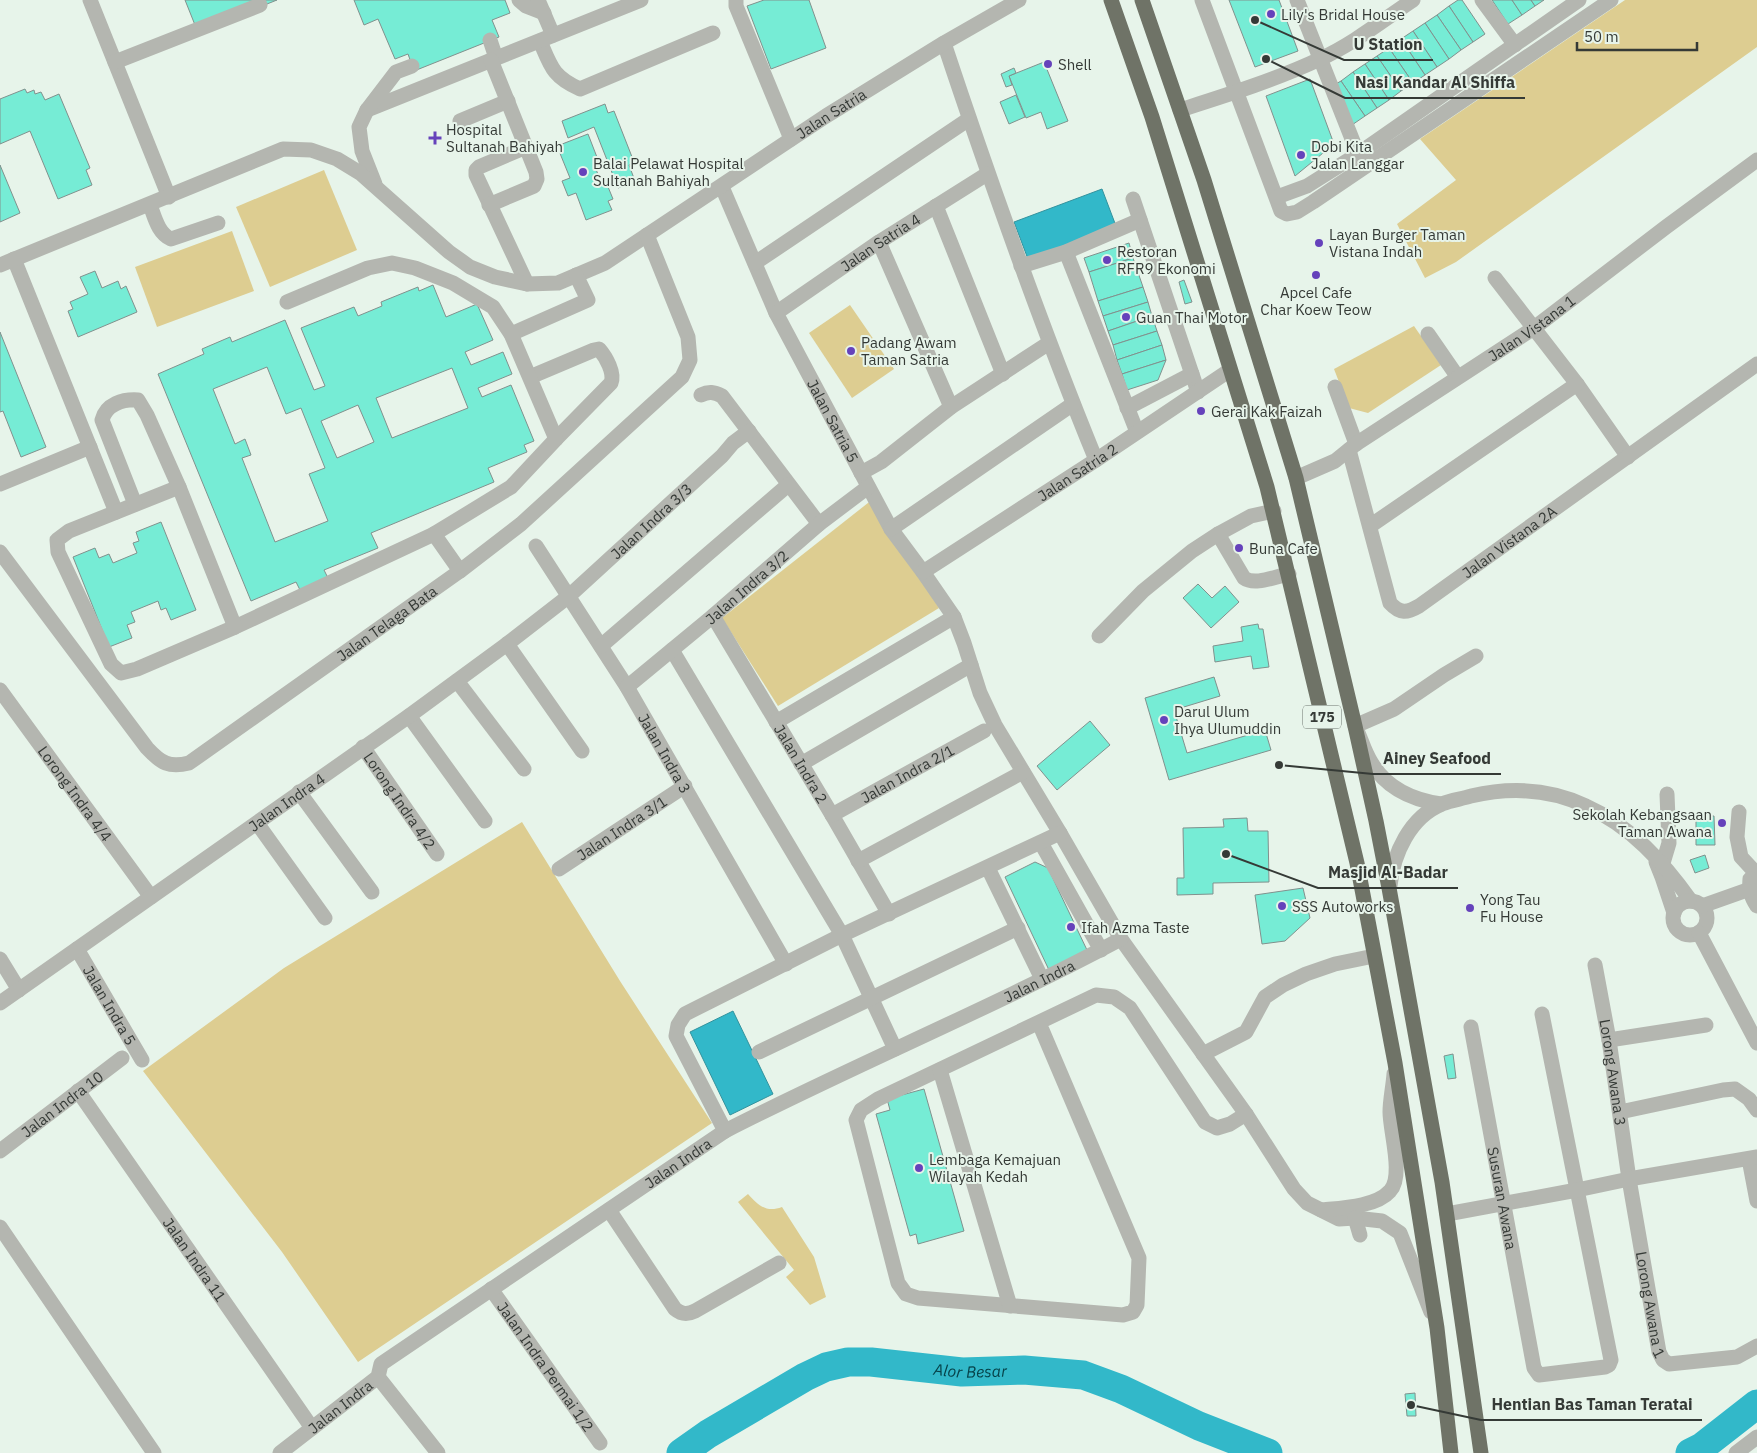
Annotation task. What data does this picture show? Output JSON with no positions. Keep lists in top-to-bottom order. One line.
{"streets":{"highway":["175"],"street":["Jalan Satria","Jalan Satria 4","Jalan Vistana 1","Jalan Satria 5","Jalan Satria 2","Jalan Indra 3/3","Jalan Vistana 2A","Jalan Indra 3/2","Jalan Telaga Bata","Jalan Indra 3","Jalan Indra 2","Jalan Indra 2/1","Lorong Indra 4/4","Lorong Indra 4/2","Jalan Indra 4","Jalan Indra 3/1","Jalan Indra","Jalan Indra 5","Lorong Awana 3","Jalan Indra 10","Susuran Awana","Jalan Indra 11","Lorong Awana 1","Jalan Indra Permai 1/2"]},"crossings":[["Jalan Satria","Jalan Satria 5"],["Jalan Satria","Jalan Telaga Bata"],["Jalan Satria 4","Jalan Satria 5"],["Jalan Vistana 1","Jalan Vistana 2A"],["Jalan Vistana 1","175"],["Jalan Satria 5","Jalan Satria 2"],["Jalan Satria 5","Jalan Indra 3/2"],["Jalan Satria 5","175"],["Jalan Satria 5","Jalan Indra"],["Jalan Satria 2","175"],["Jalan Indra 3/3","Jalan Indra 3"],["Jalan Indra 3/3","Jalan Indra 4"],["Jalan Indra 3/2","Jalan Indra 3"],["Jalan Indra 3/2","Jalan Indra 2"],["Jalan Indra 3","Jalan Indra 4"],["Jalan Indra 3","Jalan Indra 3/1"],["Jalan Indra 2","Jalan Indra 2/1"],["Lorong Indra 4/4","Jalan Indra 4"],["Lorong Indra 4/2","Jalan Indra 4"],["Jalan Indra 4","Jalan Indra 5"],["Jalan Indra","Jalan Indra 11"],["Jalan Indra","Jalan Indra Permai 1/2"],["Lorong Awana 3","Lorong Awana 1"],["Jalan Indra 10","Jalan Indra 11"]],"water":["Alor Besar"],"places":{"other":["Lily's Bridal House","U Station","Nasi Kandar Al Shiffa","Shell","Dobi Kita Jalan Langgar","Balai Pelawat Hospital Sultanah Bahiyah","Layan Burger Taman Vistana Indah","Restoran RFR9 Ekonomi","Apcel Cafe Char Koew Teow","Guan Thai Motor","Padang Awam Taman Satria","Gerai Kak Faizah","Buna Cafe","Darul Ulum Ihya Ulumuddin","Ainey Seafood","Sekolah Kebangsaan Taman Awana","Masjid Al-Badar","SSS Autoworks","Yong Tau Fu House","Ifah Azma Taste","Lembaga Kemajuan Wilayah Kedah","Hentian Bas Taman Teratai"],"health":["Hospital Sultanah Bahiyah"]},"scale_bar":"50 m"}
